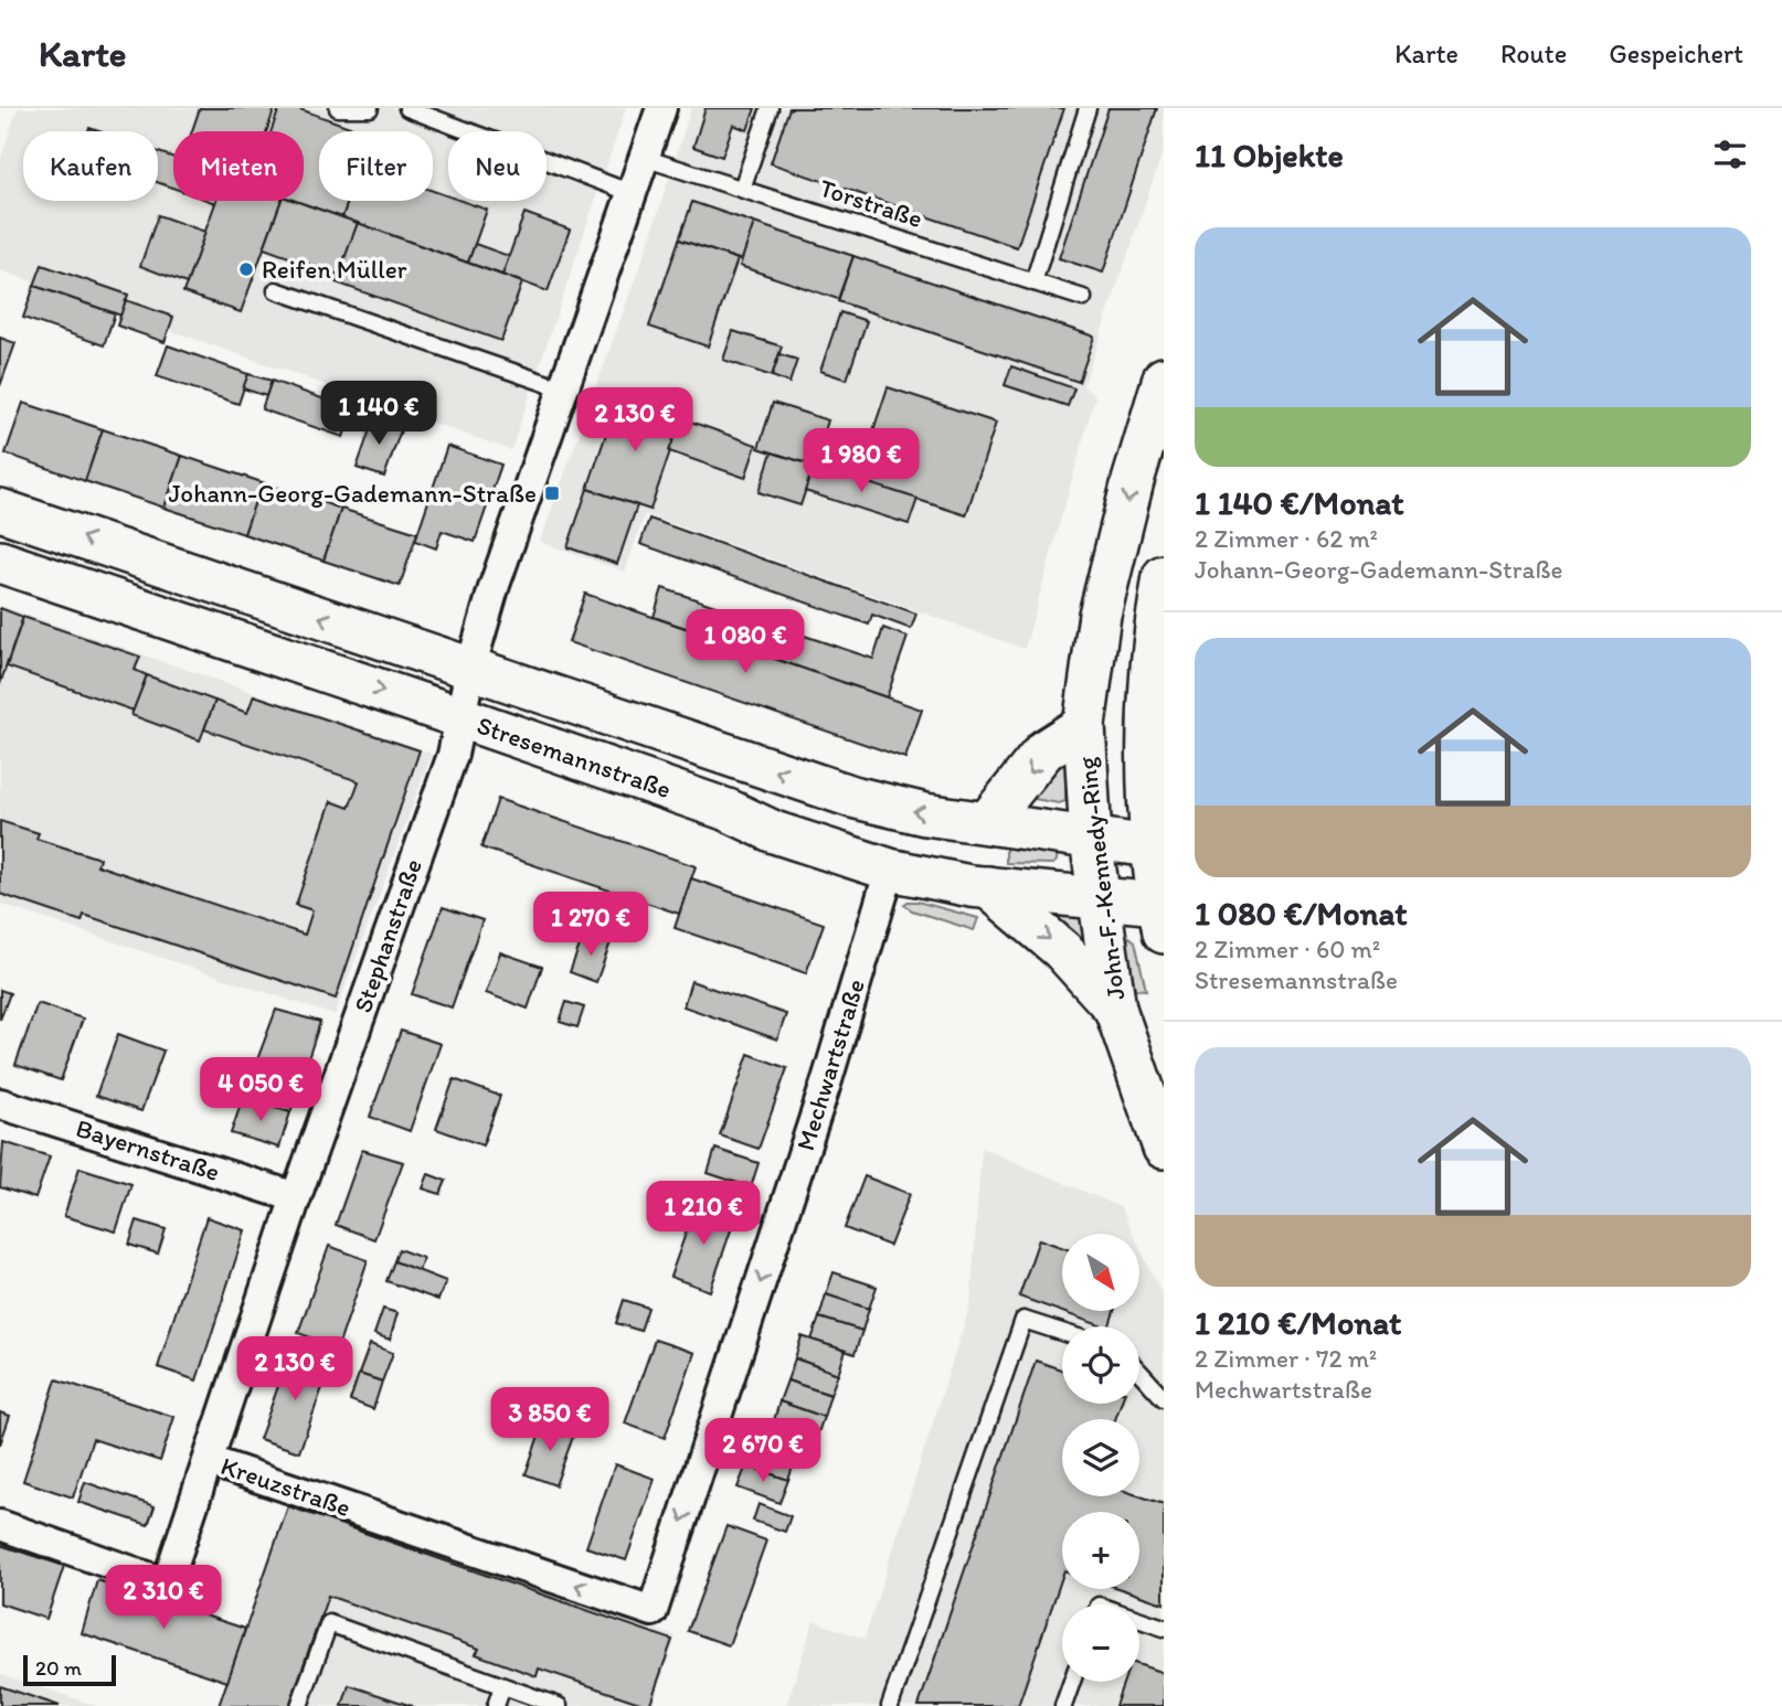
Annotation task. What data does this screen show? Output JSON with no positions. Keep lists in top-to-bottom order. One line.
{"streets":{"street":["Stresemannstraße","John-F.-Kennedy-Ring","Stephanstraße","Mechwartstraße","Bayernstraße","Kreuzstraße"],"lane":["Torstraße"]},"crossings":[["Stresemannstraße","John-F.-Kennedy-Ring"],["Stresemannstraße","Stephanstraße"],["Stresemannstraße","Mechwartstraße"],["Stephanstraße","Bayernstraße"],["Stephanstraße","Kreuzstraße"],["Mechwartstraße","Kreuzstraße"]],"one_way":["Mechwartstraße","Kreuzstraße"],"places":{"other":["Reifen Müller"],"transit":["Johann-Georg-Gademann-Straße"]},"scale_bar":"20 m","north":"bottom right","page":{"header":"Karte","nav":["Karte","Route","Gespeichert"],"heading":"11 Objekte","chip":["Kaufen","Mieten","Filter","Neu"],"list":[{"name":"1 140 €/Monat","note":"2 Zimmer · 62 m² · Johann-Georg-Gademann-Straße"},{"name":"1 080 €/Monat","note":"2 Zimmer · 60 m² · Stresemannstraße"},{"name":"1 210 €/Monat","note":"2 Zimmer · 72 m² · Mechwartstraße"}],"price":["1 140 €","2 130 €","1 980 €","1 080 €","1 270 €","4 050 €","1 210 €","2 130 €","3 850 €","2 670 €","2 310 €"],"map_buttons":["+","−"],"scale":"20 m"}}
